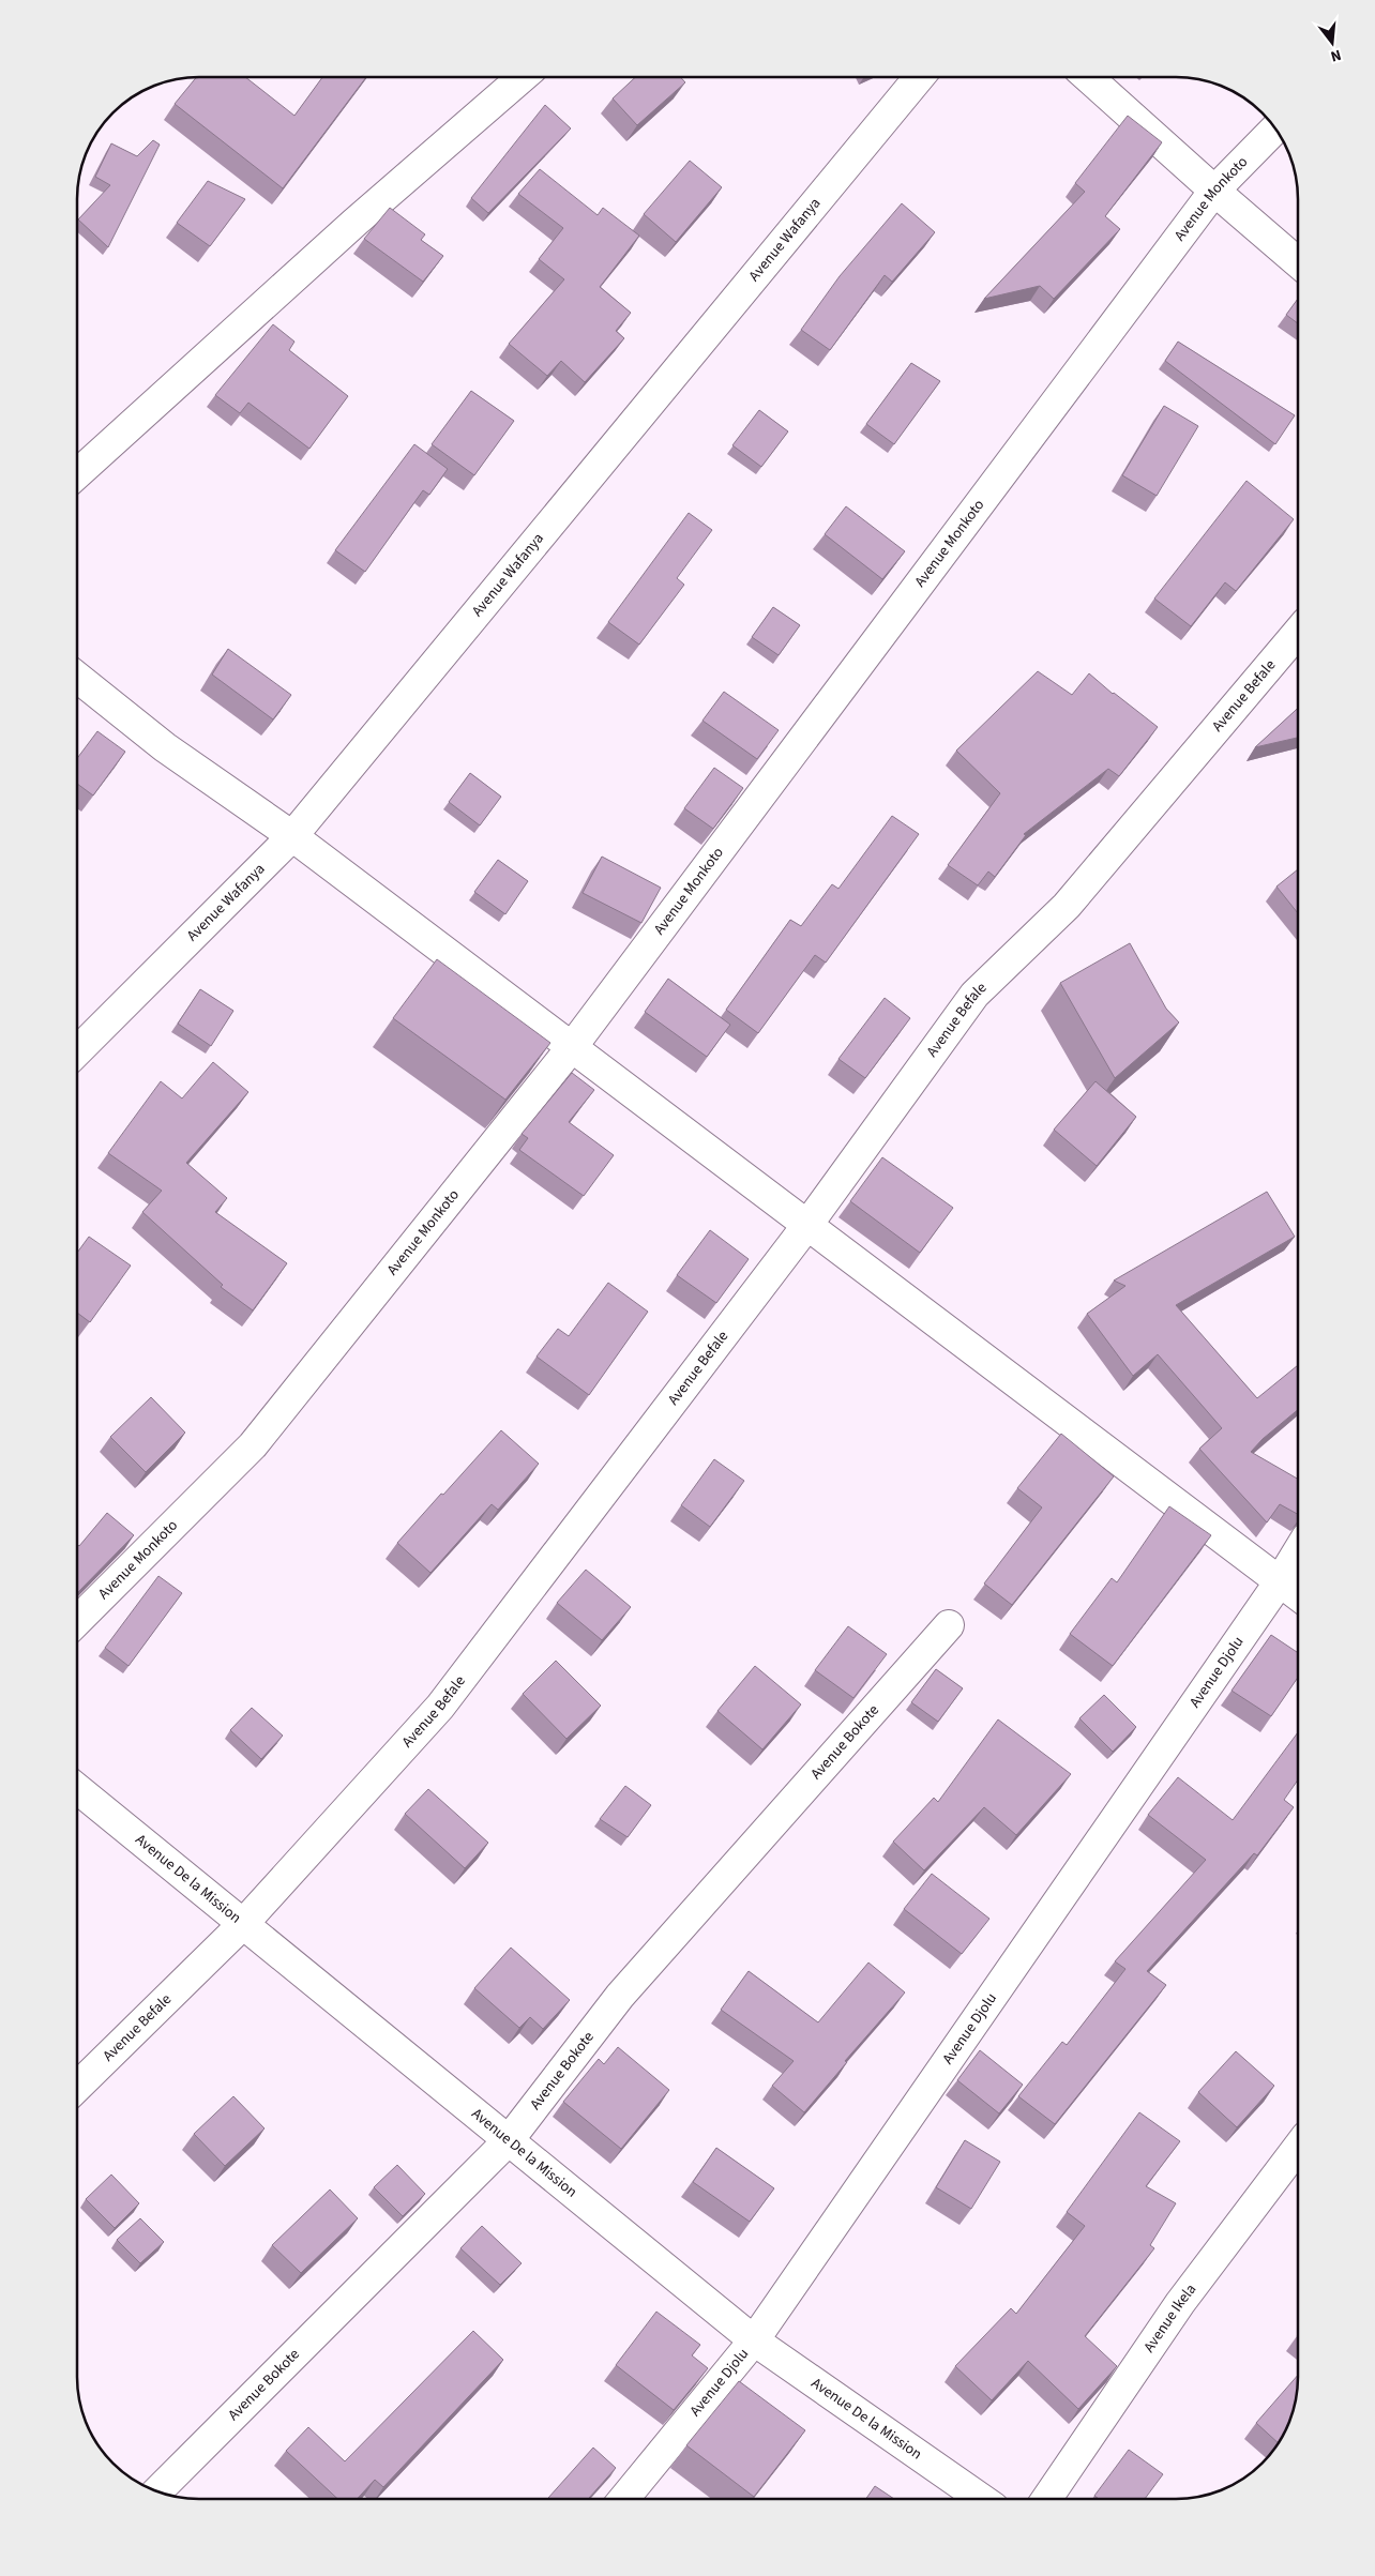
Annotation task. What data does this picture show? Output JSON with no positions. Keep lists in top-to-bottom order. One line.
{"streets":{"street":["Avenue Monkoto","Avenue Wafanya","Avenue Befale","Avenue Djolu","Avenue Bokote","Avenue De la Mission","Avenue Ikela"]},"crossings":[["Avenue Befale","Avenue De la Mission"],["Avenue Djolu","Avenue De la Mission"],["Avenue Bokote","Avenue De la Mission"]],"north":"bottom"}
